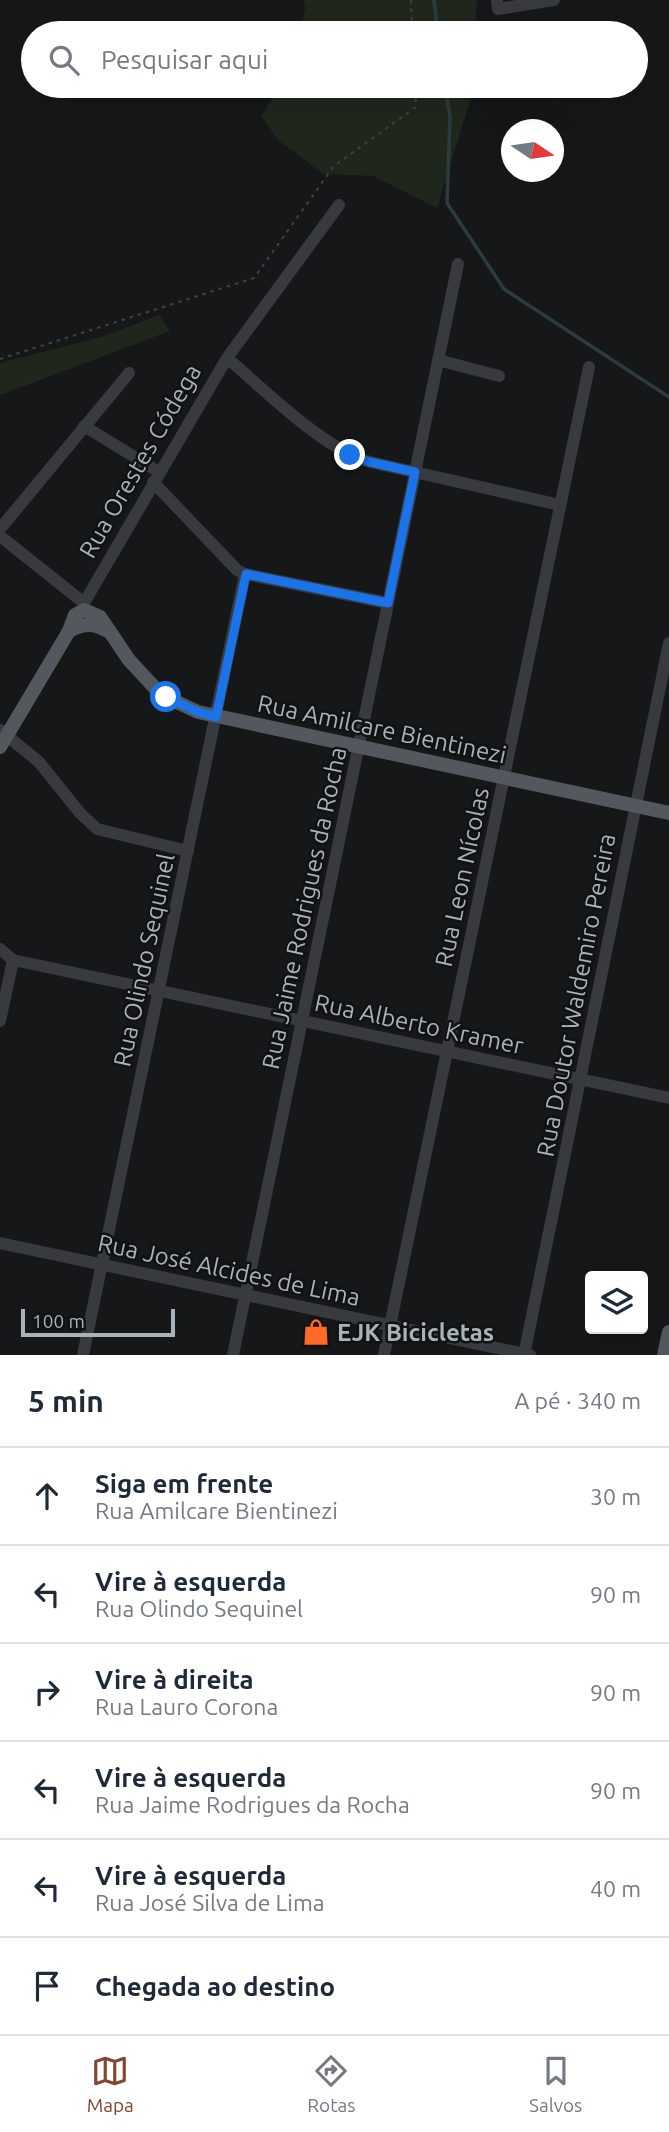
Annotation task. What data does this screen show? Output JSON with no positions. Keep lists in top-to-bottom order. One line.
{"streets":{"main road":["Rua Orestes Códega","Rua Amilcare Bientinezi"],"street":["Rua Leon Nícolas","Rua Jaime Rodrigues da Rocha","Rua Olindo Sequinel","Rua Doutor Waldemiro Pereira","Rua Alberto Kramer","Rua José Alcides de Lima"]},"crossings":[["Rua Orestes Códega","Rua Amilcare Bientinezi"],["Rua Amilcare Bientinezi","Rua Leon Nícolas"],["Rua Amilcare Bientinezi","Rua Jaime Rodrigues da Rocha"],["Rua Amilcare Bientinezi","Rua Olindo Sequinel"],["Rua Amilcare Bientinezi","Rua Doutor Waldemiro Pereira"],["Rua Leon Nícolas","Rua Alberto Kramer"],["Rua Leon Nícolas","Rua José Alcides de Lima"],["Rua Jaime Rodrigues da Rocha","Rua Alberto Kramer"],["Rua Jaime Rodrigues da Rocha","Rua José Alcides de Lima"],["Rua Olindo Sequinel","Rua Alberto Kramer"],["Rua Olindo Sequinel","Rua José Alcides de Lima"],["Rua Doutor Waldemiro Pereira","Rua Alberto Kramer"],["Rua Doutor Waldemiro Pereira","Rua José Alcides de Lima"]],"places":{"shop":["EJK Bicicletas"]},"scale_bar":"100 m","north":"right","page":{"search":"Pesquisar aqui","scale":"100 m","heading":["5 min","A pé · 340 m"],"list":[["Siga em frente","Rua Amilcare Bientinezi","30 m"],["Vire à esquerda","Rua Olindo Sequinel","90 m"],["Vire à direita","Rua Lauro Corona","90 m"],["Vire à esquerda","Rua Jaime Rodrigues da Rocha","90 m"],["Vire à esquerda","Rua José Silva de Lima","40 m"],"Chegada ao destino"],"nav":["Mapa","Rotas","Salvos"]}}
